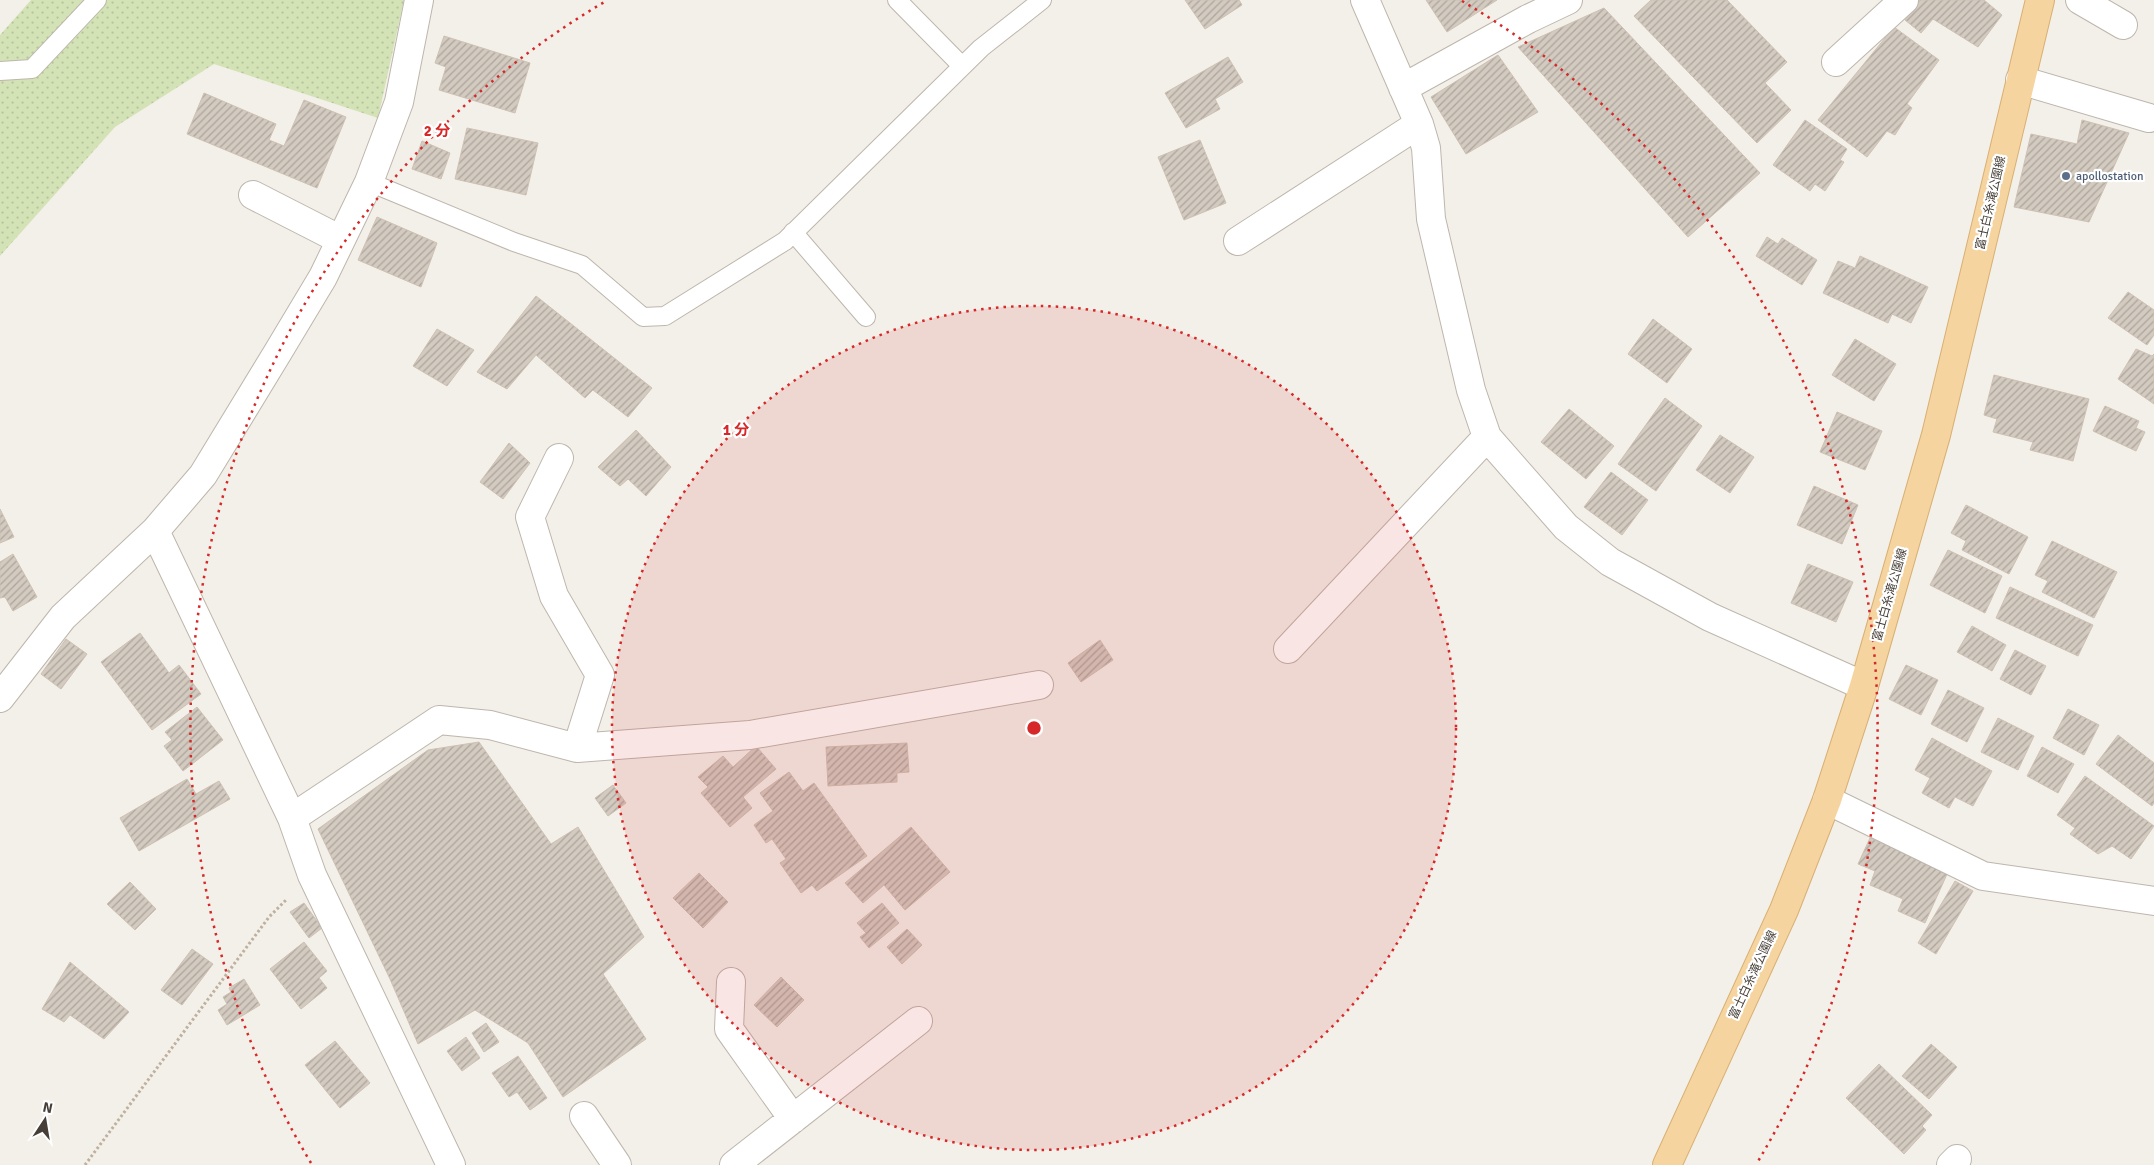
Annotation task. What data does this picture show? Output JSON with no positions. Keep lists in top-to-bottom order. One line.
{"streets":{"main road":["富士白糸滝公園線"]},"places":["apollostation"],"north":"top","rings":["2 分","1 分"]}
